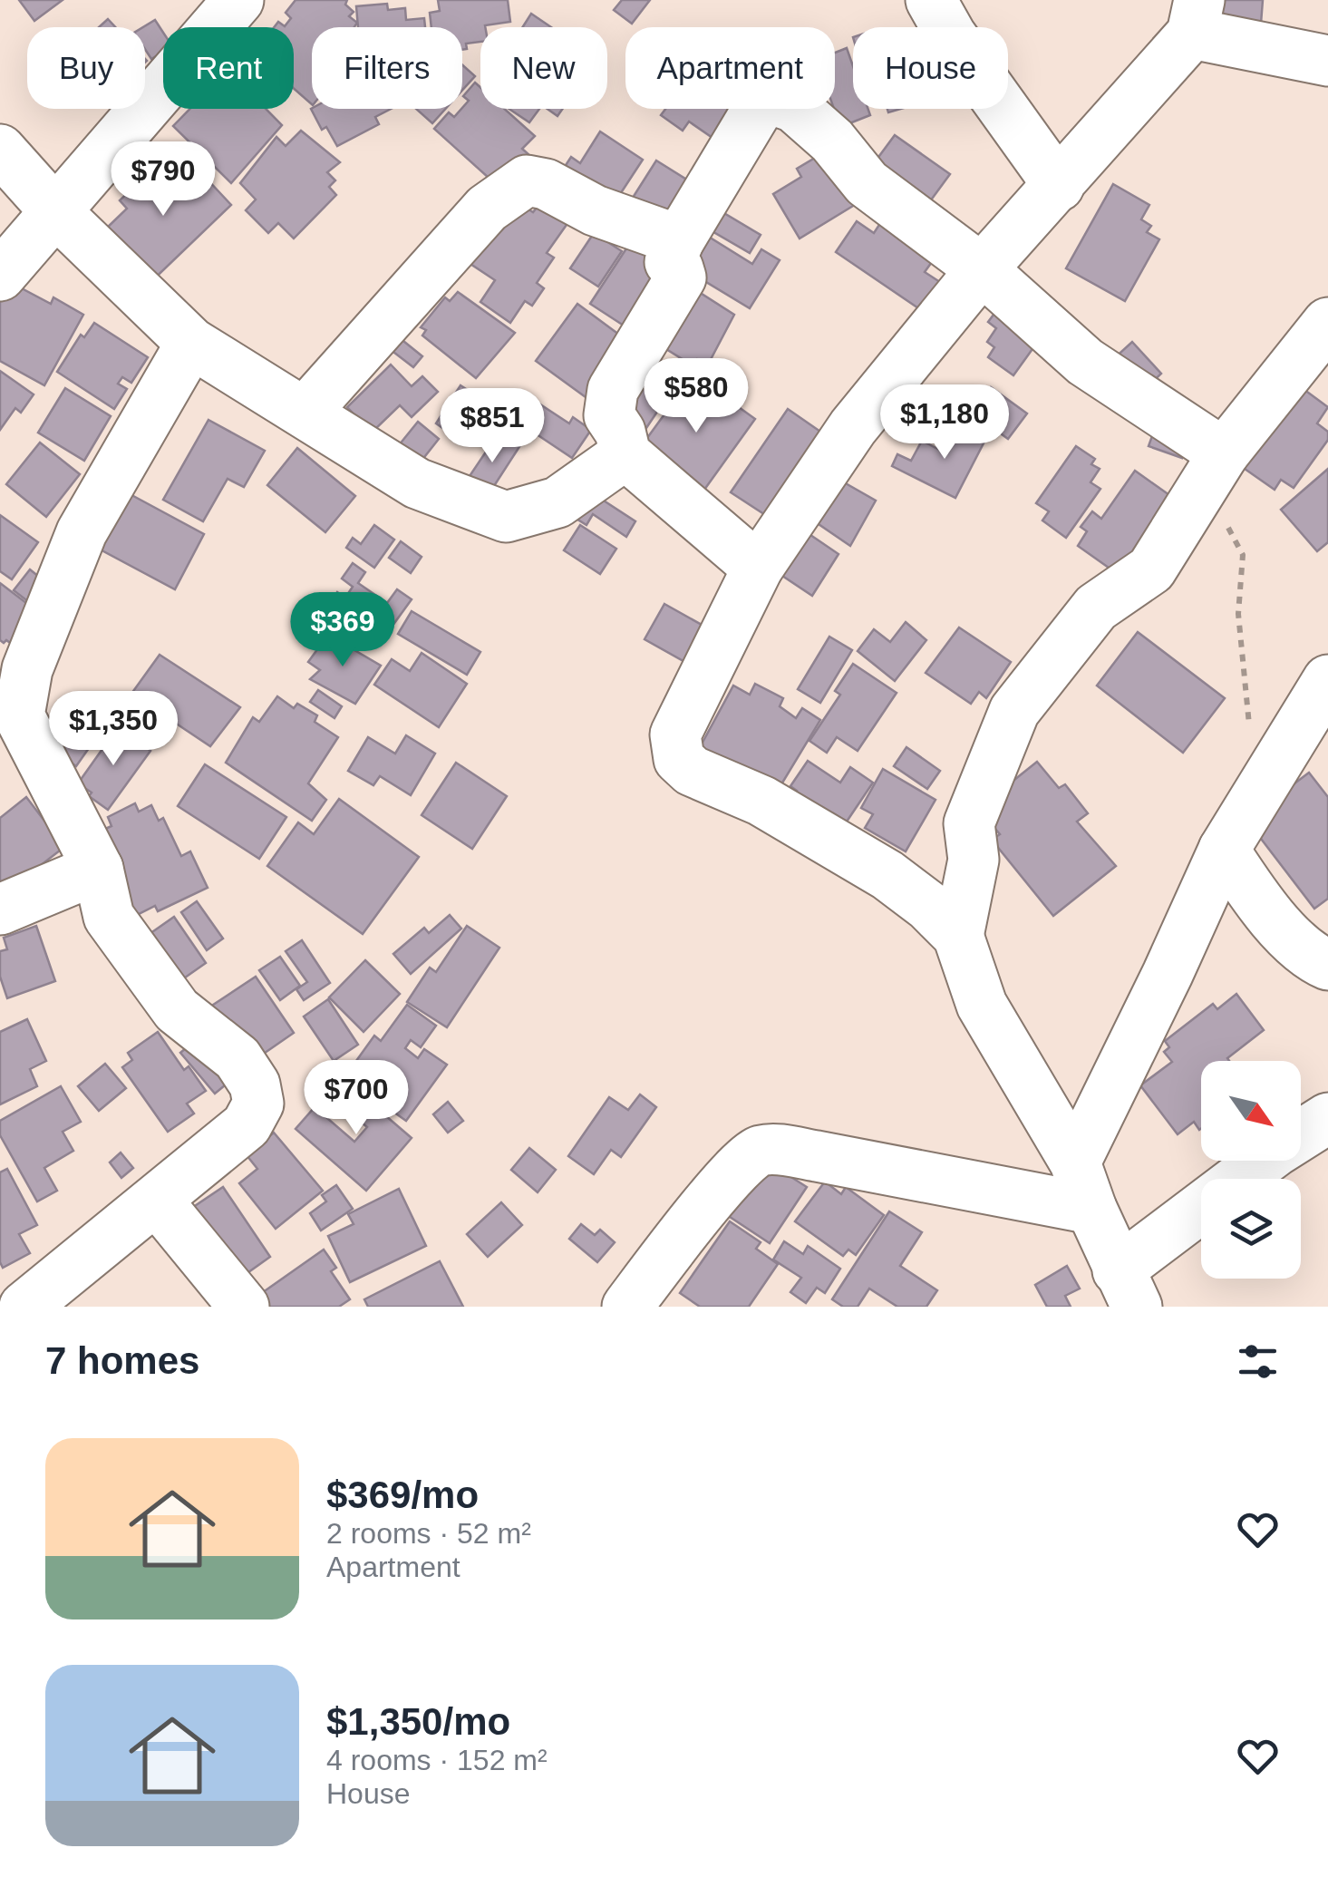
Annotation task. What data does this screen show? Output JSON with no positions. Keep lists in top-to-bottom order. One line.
{"north":"bottom right","page":{"chip":["Buy","Rent","Filters","New","Apartment","House"],"price":["$790","$580","$1,180","$851","$369","$1,350","$700"],"heading":"7 homes","list":[{"name":"$369/mo","note":"2 rooms · 52 m² · Apartment"},{"name":"$1,350/mo","note":"4 rooms · 152 m² · House"}]}}
